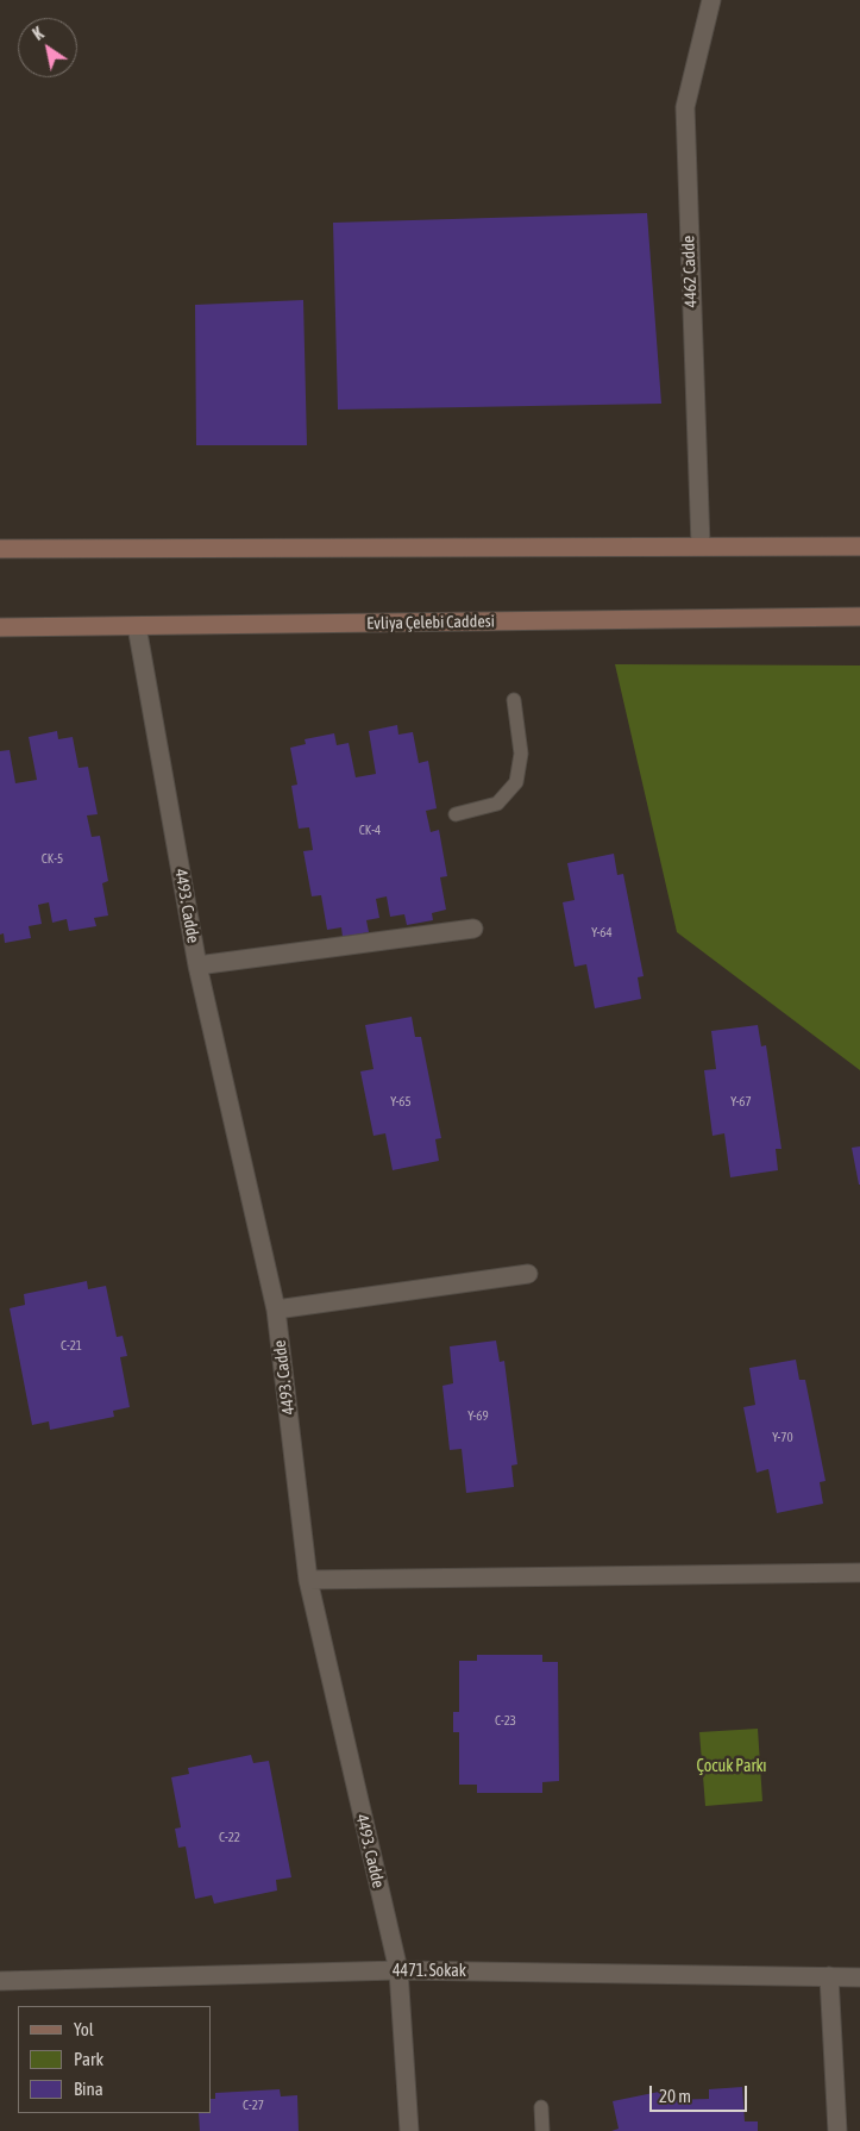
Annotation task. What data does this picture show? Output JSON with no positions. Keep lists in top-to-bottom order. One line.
{"streets":{"street":["4462 Cadde","Evliya Çelebi Caddesi","4493. Cadde","4471. Sokak"]},"crossings":[["Evliya Çelebi Caddesi","4493. Cadde"],["4493. Cadde","4471. Sokak"]],"parks":["Çocuk Parkı"],"house_numbers":["CK-4","CK-5","Y-64","Y-65","Y-67","C-21","Y-69","Y-70","C-23","C-22","C-27"],"legend":["Yol","Park","Bina"],"scale_bar":"20 m","north":"top left"}
